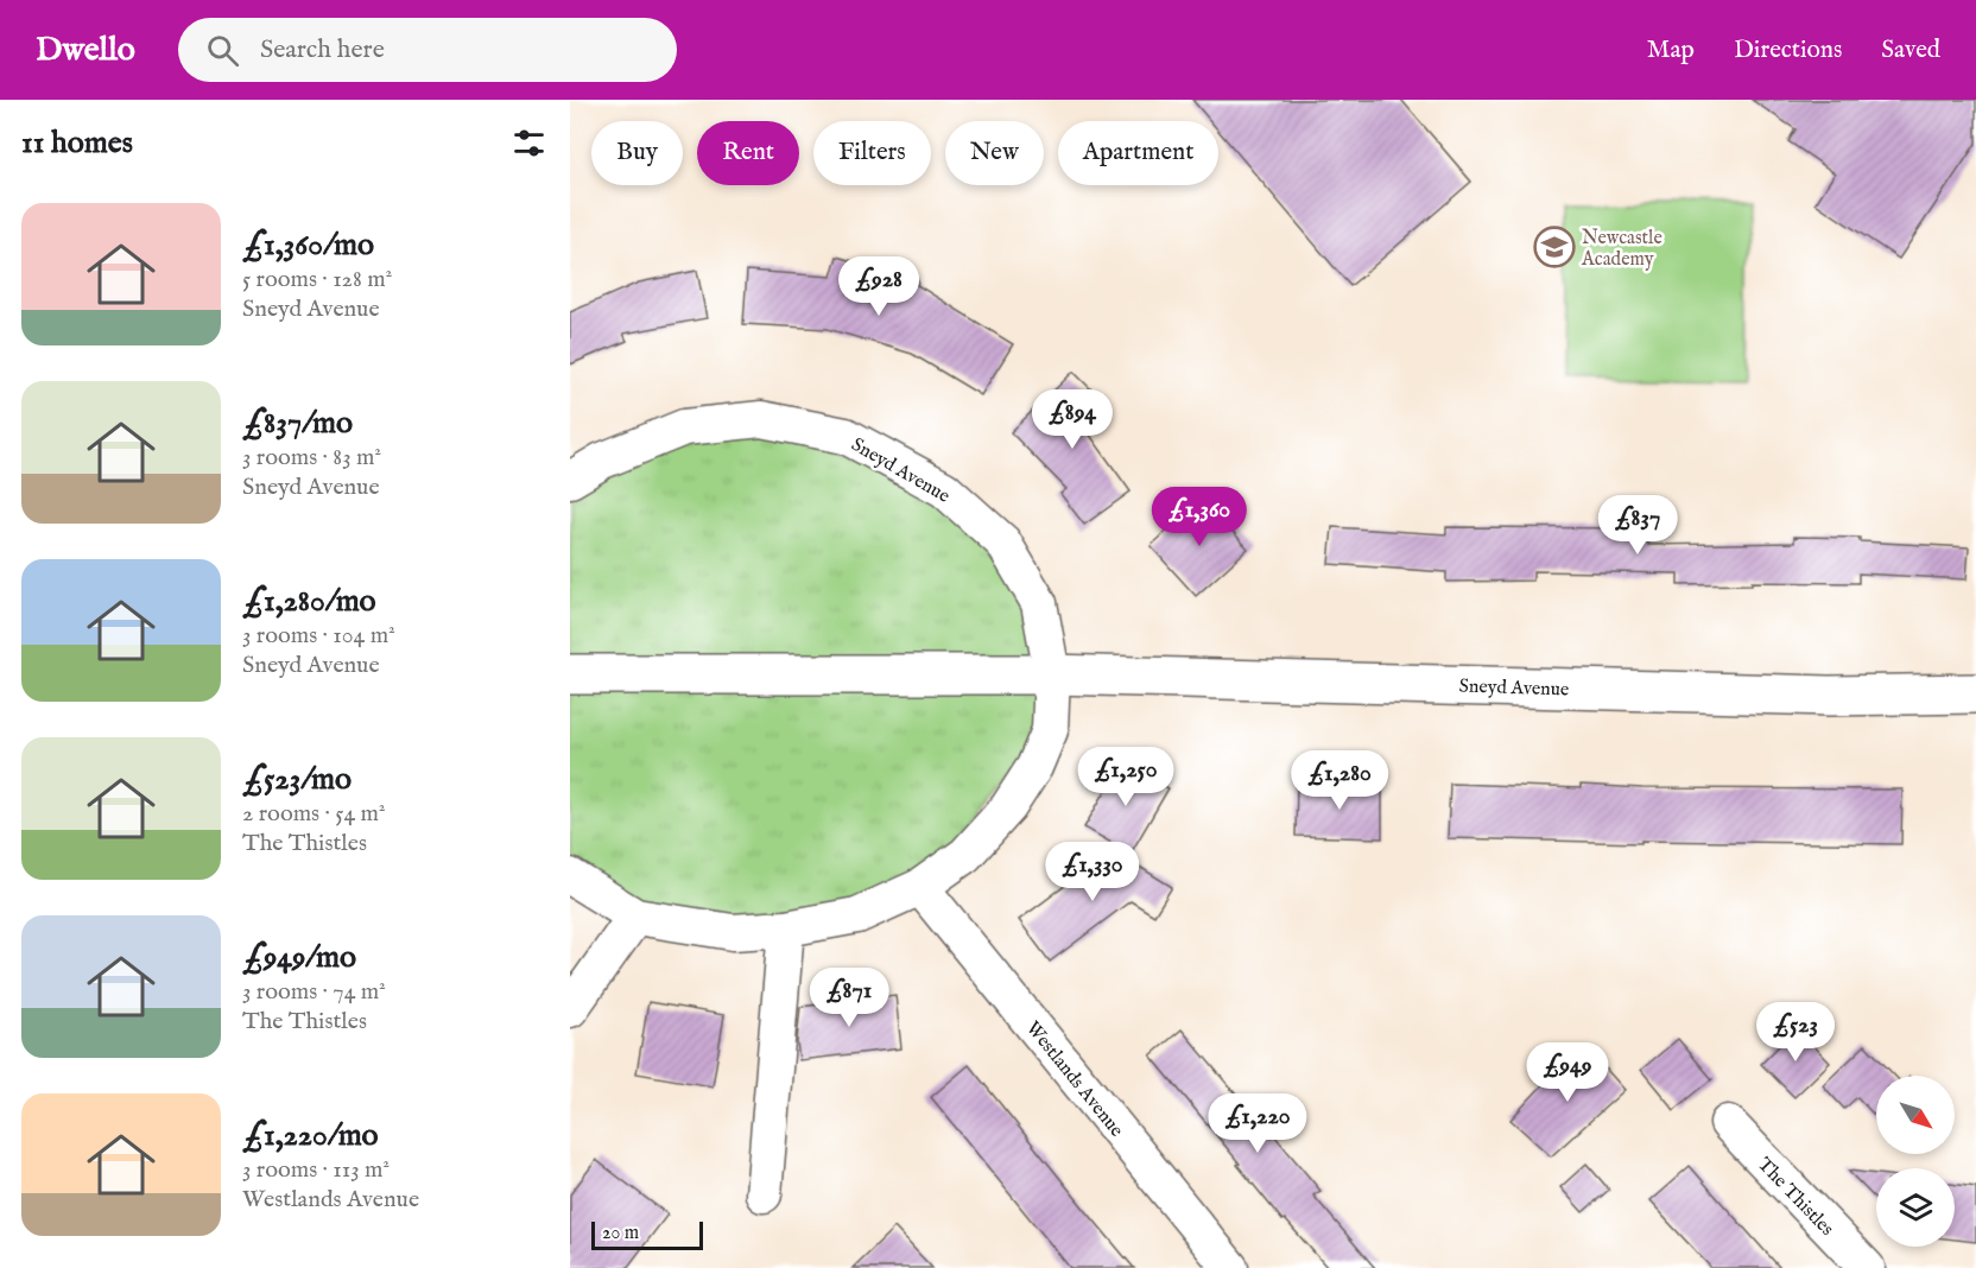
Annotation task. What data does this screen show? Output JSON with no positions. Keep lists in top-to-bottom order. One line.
{"streets":{"street":["Sneyd Avenue","Westlands Avenue","The Thistles"]},"crossings":[["Sneyd Avenue","Westlands Avenue"]],"places":{"school or university":["Newcastle Academy"]},"scale_bar":"20 m","north":"bottom right","page":{"header":"Dwello","search":"Search here","nav":["Map","Directions","Saved"],"heading":"11 homes","chip":["Buy","Rent","Filters","New","Apartment"],"list":[{"name":"£1,360/mo","note":"5 rooms · 128 m² · Sneyd Avenue"},{"name":"£837/mo","note":"3 rooms · 83 m² · Sneyd Avenue"},{"name":"£1,280/mo","note":"3 rooms · 104 m² · Sneyd Avenue"},{"name":"£523/mo","note":"2 rooms · 54 m² · The Thistles"},{"name":"£949/mo","note":"3 rooms · 74 m² · The Thistles"},{"name":"£1,220/mo","note":"3 rooms · 113 m² · Westlands Avenue"}],"price":["£928","£894","£1,360","£837","£1,250","£1,280","£1,330","£871","£523","£949","£1,220"],"scale":"20 m"}}
